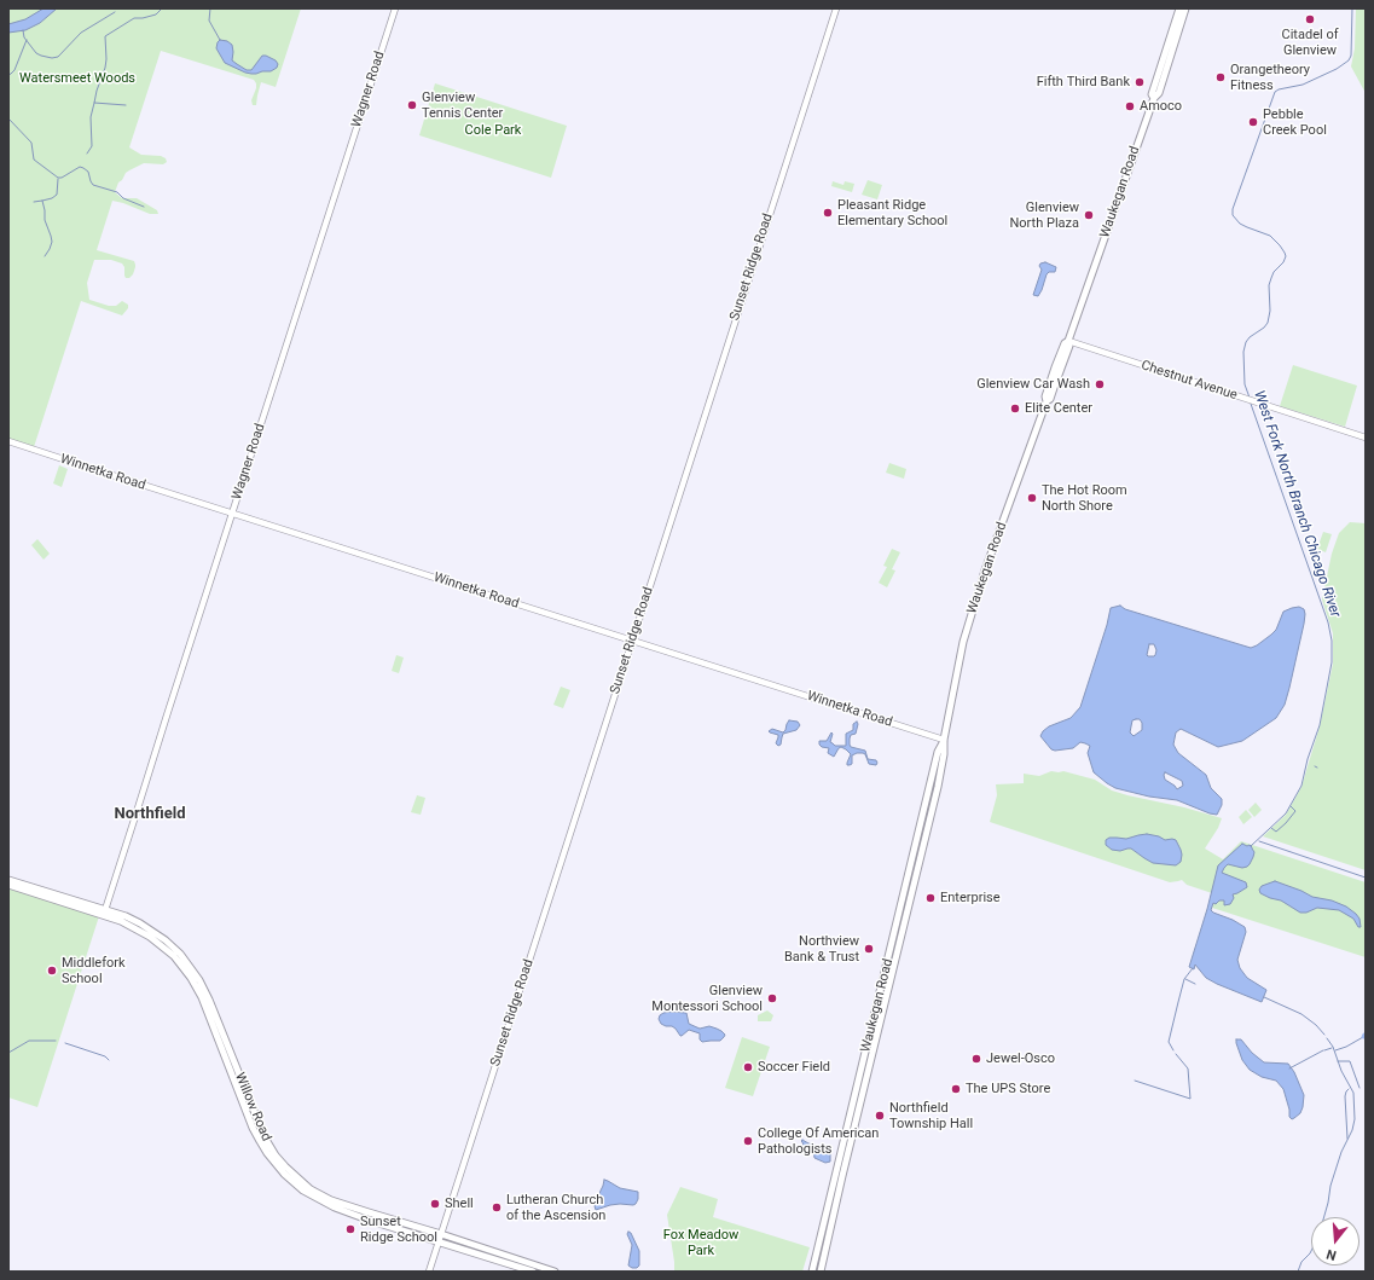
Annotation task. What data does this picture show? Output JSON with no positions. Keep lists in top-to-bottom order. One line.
{"streets":{"main road":["Waukegan Road","Willow Road"],"street":["Wagner Road","Sunset Ridge Road","Chestnut Avenue","Winnetka Road"]},"crossings":[["Wagner Road","Winnetka Road"],["Wagner Road","Willow Road"],["Waukegan Road","Chestnut Avenue"],["Waukegan Road","Winnetka Road"],["Sunset Ridge Road","Winnetka Road"],["Sunset Ridge Road","Willow Road"]],"districts":["Northfield"],"water":["West Fork North Branch Chicago River"],"parks":["Watersmeet Woods","Cole Park","Fox Meadow Park"],"places":["Citadel of Glenview","Orangetheory Fitness","Fifth Third Bank","Glenview Tennis Center","Amoco","Pebble Creek Pool","Pleasant Ridge Elementary School","Glenview North Plaza","Glenview Car Wash","Elite Center","The Hot Room North Shore","Enterprise","Northview Bank & Trust","Middlefork School","Glenview Montessori School","Jewel-Osco","Soccer Field","The UPS Store","Northfield Township Hall","College Of American Pathologists","Shell","Lutheran Church of the Ascension","Sunset Ridge School"],"north":"bottom"}
